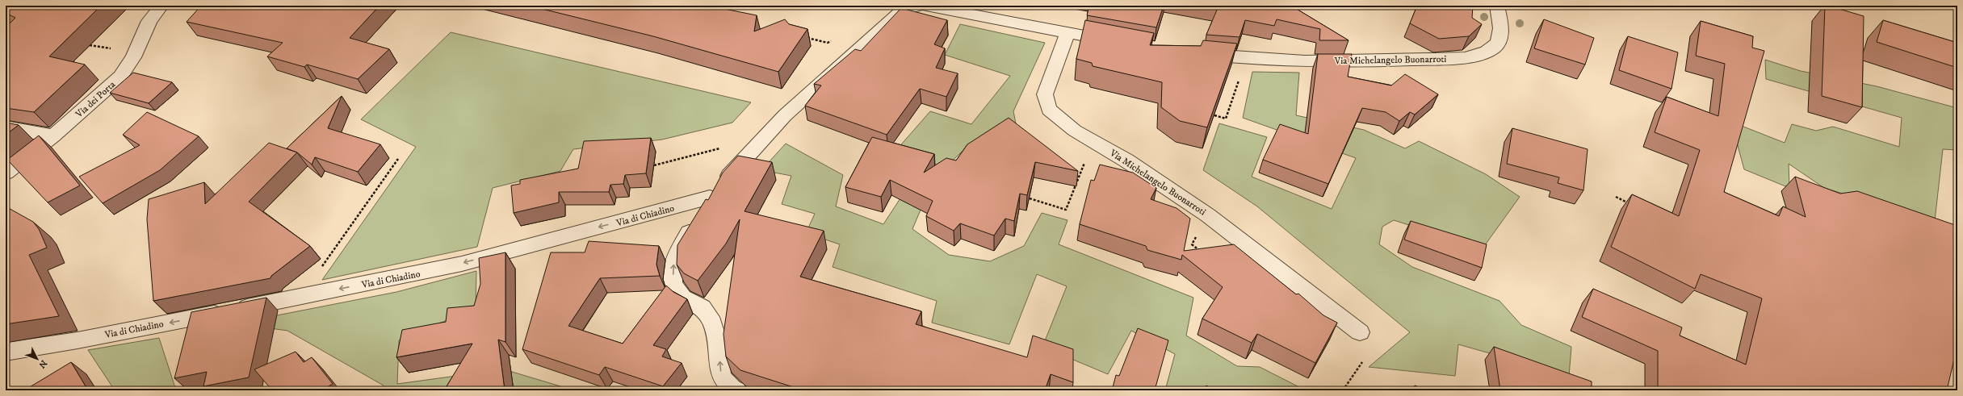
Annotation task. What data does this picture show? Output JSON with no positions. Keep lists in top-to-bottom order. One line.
{"streets":{"street":["Via Michelangelo Buonarroti","Via dei Porta","Via di Chiadino"]},"one_way":["Via di Chiadino"],"north":"bottom right"}
